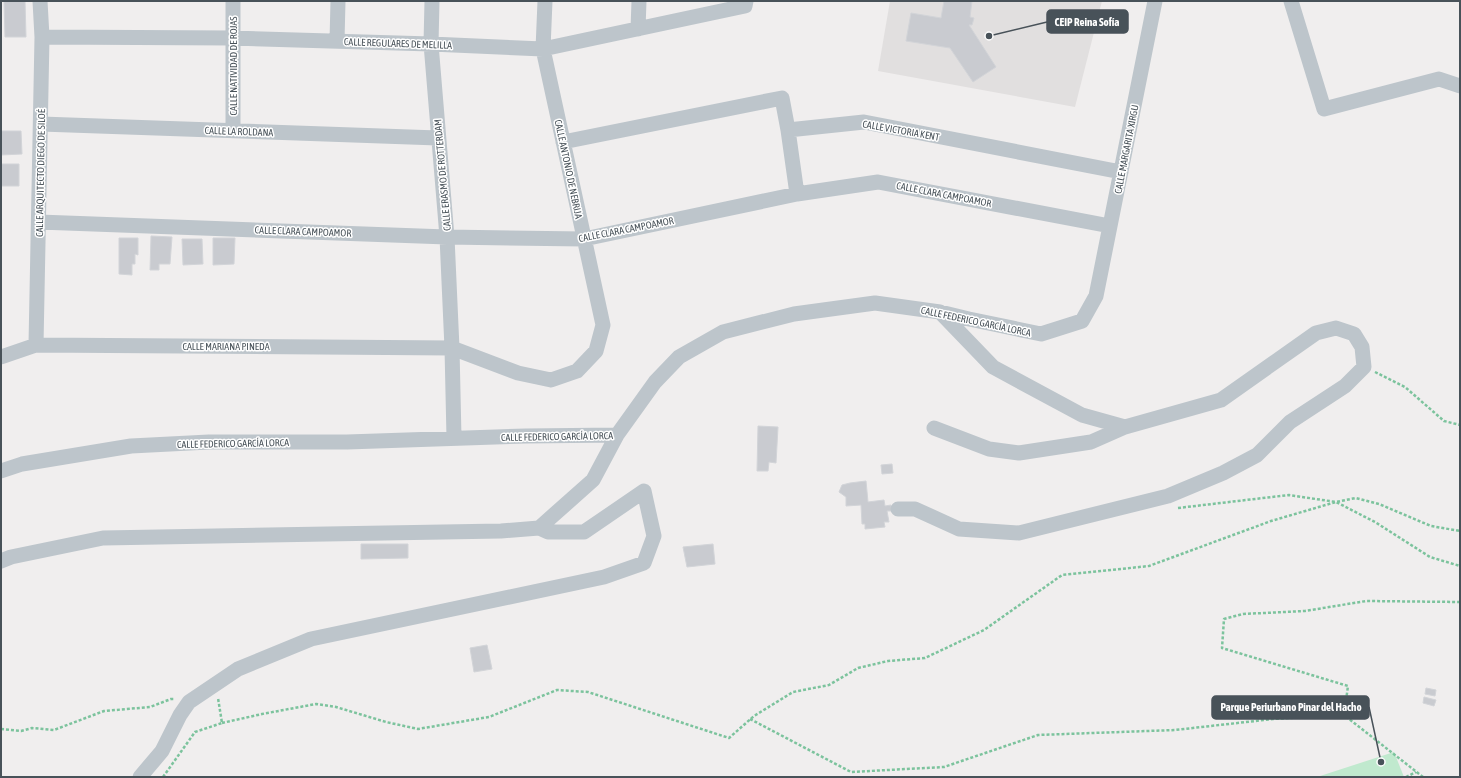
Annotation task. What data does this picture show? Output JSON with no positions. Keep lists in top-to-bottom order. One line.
{"streets":{"street":["CALLE REGULARES DE MELILLA","CALLE NATIVIDAD DE ROJAS","CALLE VICTORIA KENT","CALLE LA ROLDANA","CALLE MARGARITA XIRGU","CALLE ANTONIO DE NEBRIJA","CALLE ARQUITECTO DIEGO DE SILOÉ","CALLE ERASMO DE ROTTERDAM","CALLE CLARA CAMPOAMOR","CALLE FEDERICO GARCÍA LORCA","CALLE MARIANA PINEDA"]},"crossings":[["CALLE REGULARES DE MELILLA","CALLE NATIVIDAD DE ROJAS"],["CALLE REGULARES DE MELILLA","CALLE ANTONIO DE NEBRIJA"],["CALLE REGULARES DE MELILLA","CALLE ARQUITECTO DIEGO DE SILOÉ"],["CALLE REGULARES DE MELILLA","CALLE ERASMO DE ROTTERDAM"],["CALLE NATIVIDAD DE ROJAS","CALLE LA ROLDANA"],["CALLE VICTORIA KENT","CALLE MARGARITA XIRGU"],["CALLE LA ROLDANA","CALLE ARQUITECTO DIEGO DE SILOÉ"],["CALLE LA ROLDANA","CALLE ERASMO DE ROTTERDAM"],["CALLE MARGARITA XIRGU","CALLE CLARA CAMPOAMOR"],["CALLE MARGARITA XIRGU","CALLE FEDERICO GARCÍA LORCA"],["CALLE ANTONIO DE NEBRIJA","CALLE ERASMO DE ROTTERDAM"],["CALLE ANTONIO DE NEBRIJA","CALLE CLARA CAMPOAMOR"],["CALLE ANTONIO DE NEBRIJA","CALLE MARIANA PINEDA"],["CALLE ARQUITECTO DIEGO DE SILOÉ","CALLE CLARA CAMPOAMOR"],["CALLE ARQUITECTO DIEGO DE SILOÉ","CALLE MARIANA PINEDA"],["CALLE ERASMO DE ROTTERDAM","CALLE CLARA CAMPOAMOR"],["CALLE ERASMO DE ROTTERDAM","CALLE MARIANA PINEDA"]],"places":["CEIP Reina Sofía","Parque Periurbano Pinar del Hacho"]}
